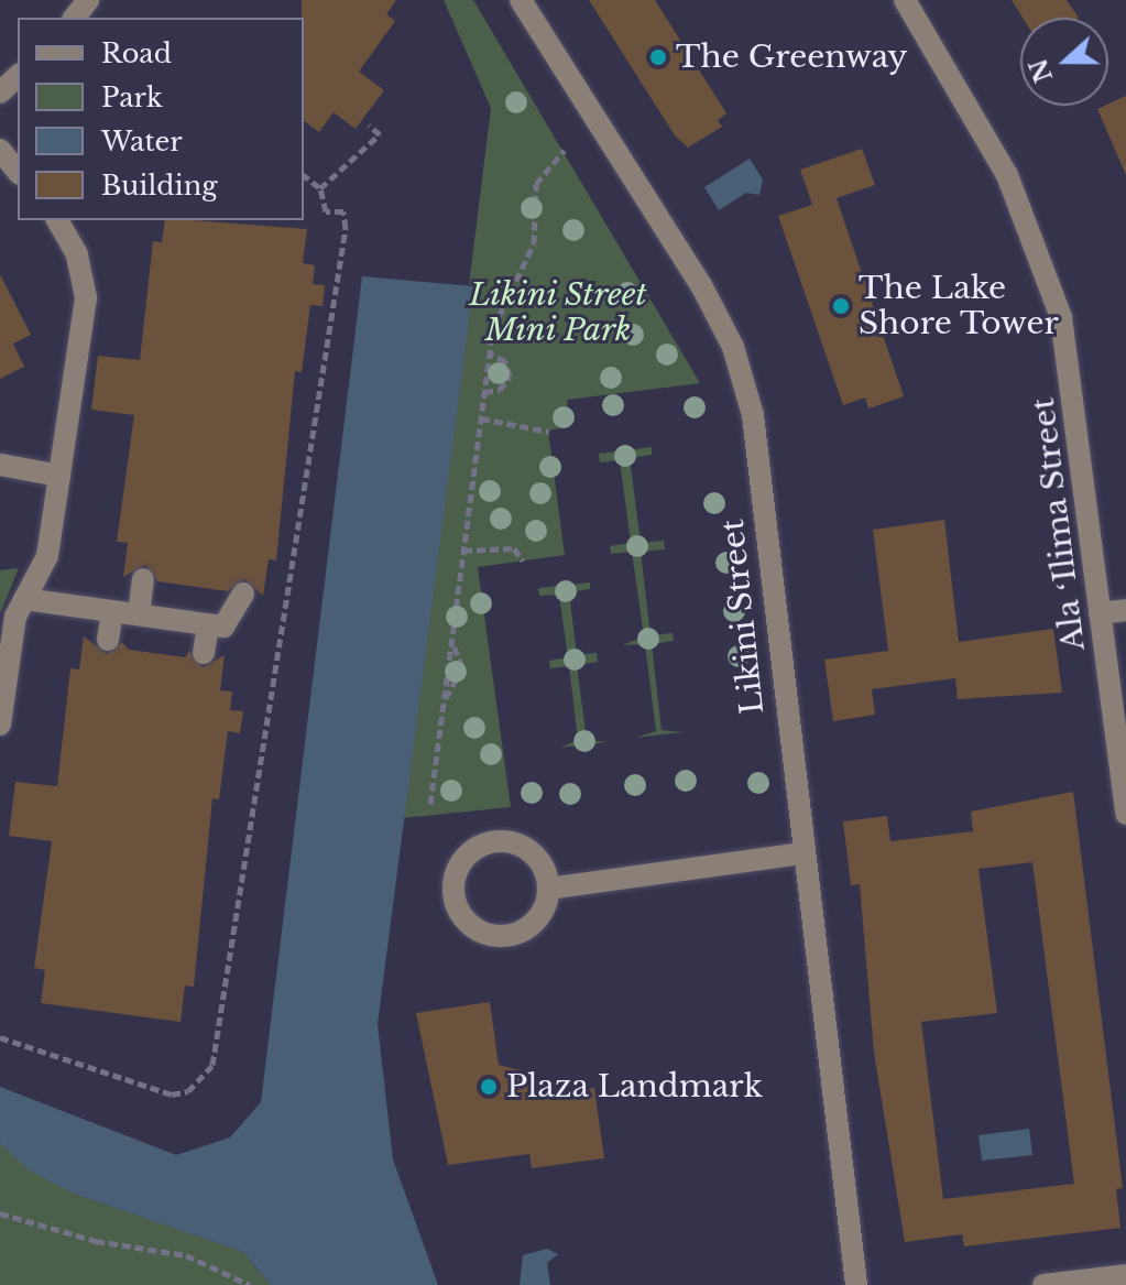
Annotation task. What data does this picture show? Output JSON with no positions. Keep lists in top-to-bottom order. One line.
{"streets":{"street":["Ala ʻIlima Street","Likini Street"]},"parks":["Likini Street Mini Park"],"places":["The Greenway","The Lake Shore Tower","Plaza Landmark"],"legend":["Road","Park","Water","Building"],"north":"left"}
